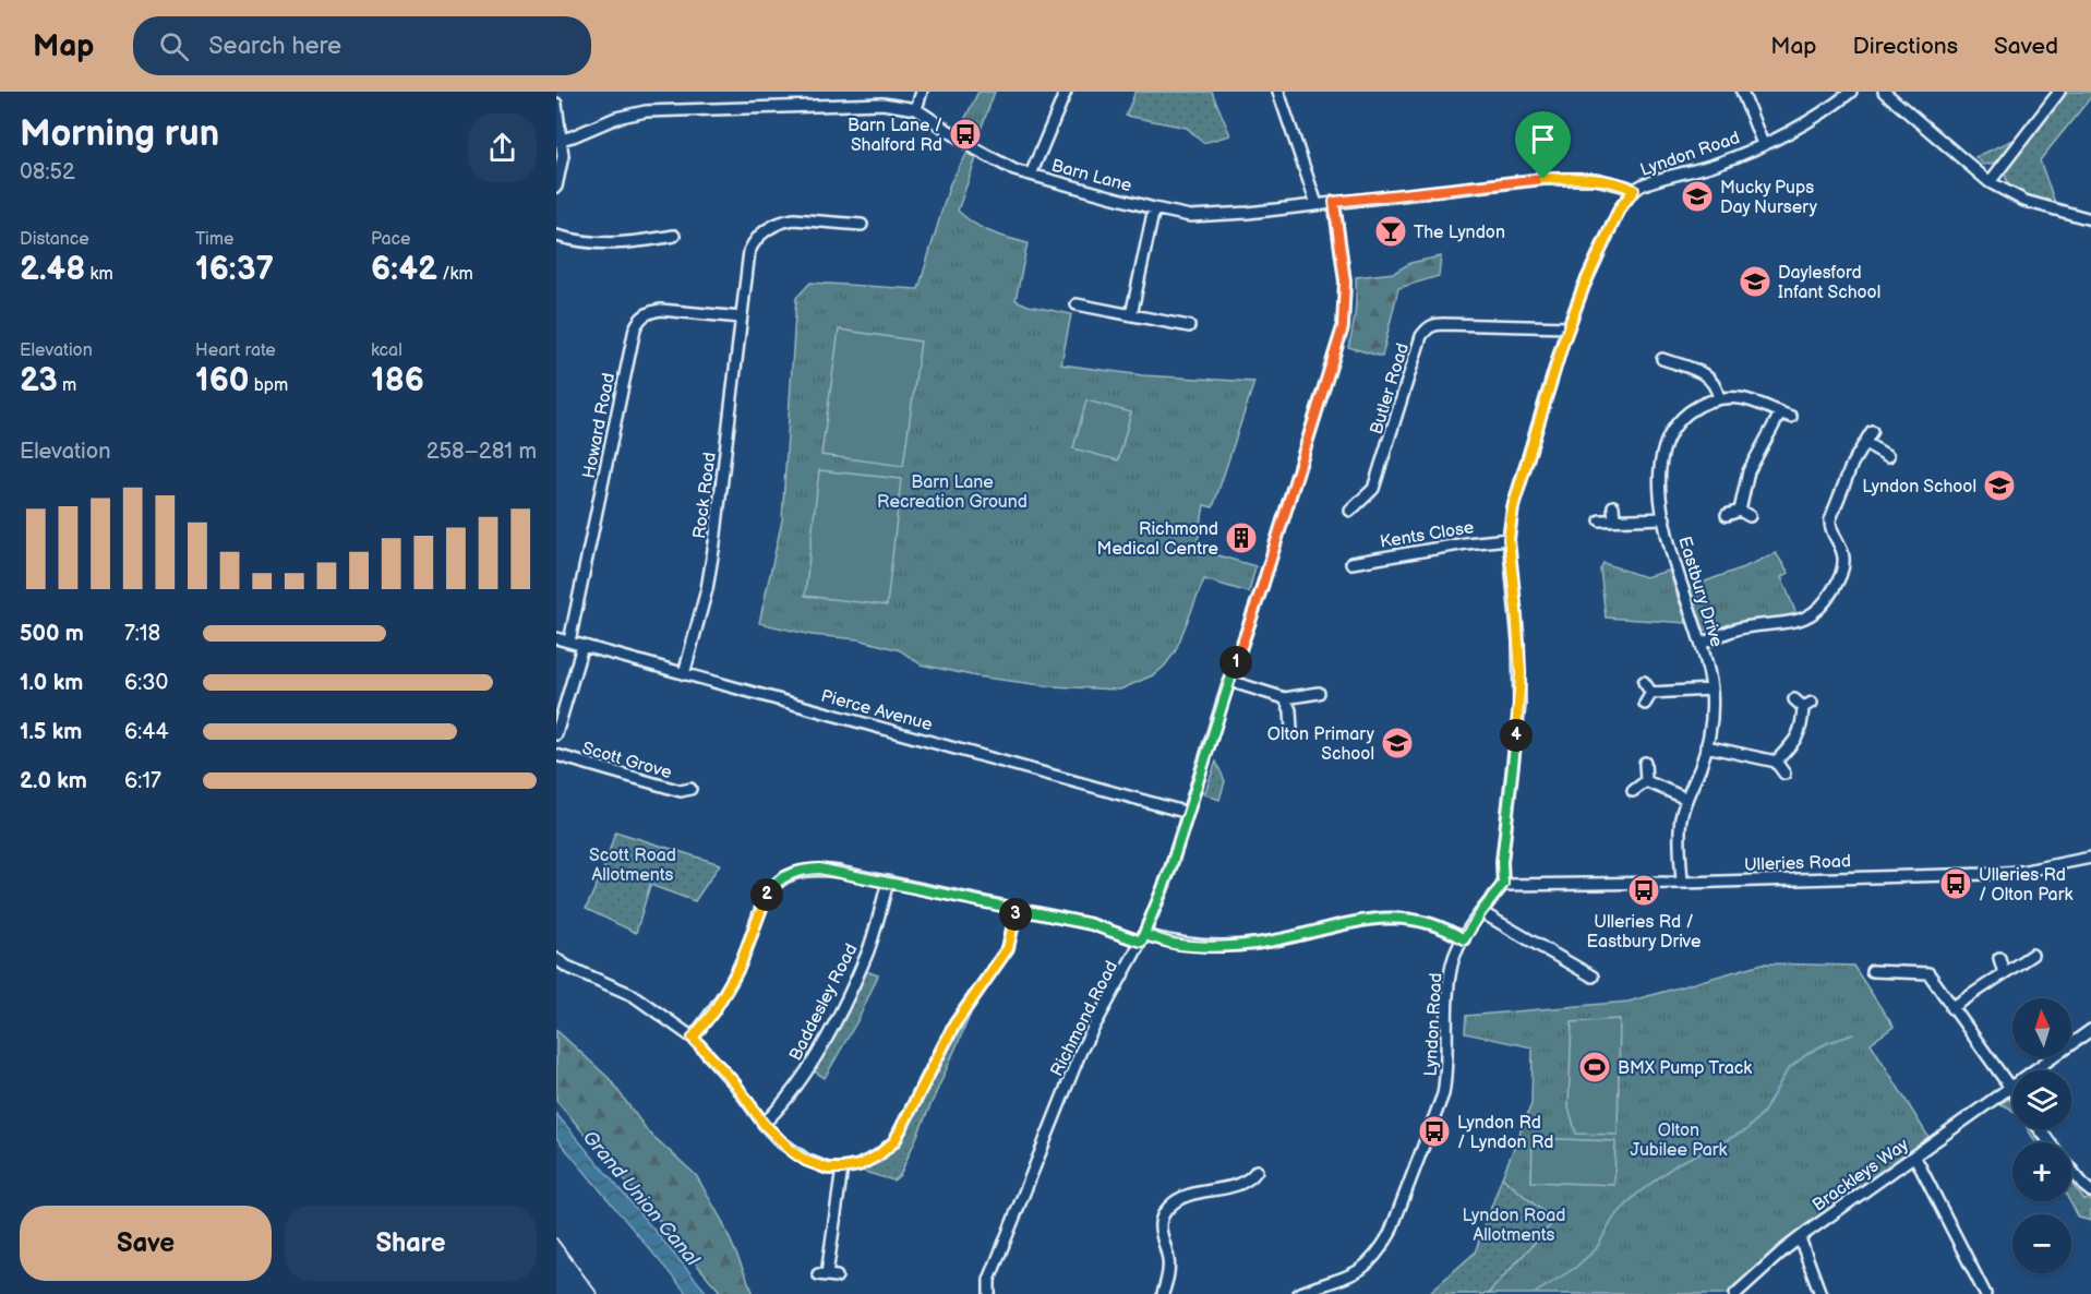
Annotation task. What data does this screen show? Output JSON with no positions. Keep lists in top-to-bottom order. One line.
{"streets":{"street":["Lyndon Road","Barn Lane","Butler Road","Howard Road","Rock Road","Kents Close","Eastbury Drive","Pierce Avenue","Scott Grove","Ulleries Road","Baddesley Road","Richmond Road","Brackleys Way"]},"crossings":[["Lyndon Road","Barn Lane"],["Lyndon Road","Butler Road"],["Lyndon Road","Kents Close"],["Lyndon Road","Ulleries Road"],["Barn Lane","Richmond Road"],["Howard Road","Rock Road"],["Howard Road","Pierce Avenue"],["Rock Road","Pierce Avenue"],["Eastbury Drive","Ulleries Road"],["Pierce Avenue","Richmond Road"]],"water":["Grand Union Canal"],"parks":["Barn Lane Recreation Ground","Scott Road Allotments","Olton Jubilee Park","Lyndon Road Allotments"],"places":{"bus stop":["Barn Lane / Shalford Rd","Ulleries Rd / Olton Park","Ulleries Rd / Eastbury Drive","Lyndon Rd / Lyndon Rd"],"school or university":["Mucky Pups Day Nursery","Daylesford Infant School","Lyndon School","Olton Primary School"],"bar":["The Lyndon"],"building":["Richmond Medical Centre"],"sports":["BMX Pump Track"]},"north":"top","page":{"header":"Map","search":"Search here","nav":["Map","Directions","Saved"],"heading":["Morning run","08:52"],"stats":[["Distance","2.48 km"],["Time","16:37"],["Pace","6:42 /km"],["Elevation","23 m"],["Heart rate","160 bpm"],["kcal","186"]],"chart":["Elevation","258–281 m"],"list":[{"name":"500 m","note":"7:18"},{"name":"1.0 km","note":"6:30"},{"name":"1.5 km","note":"6:44"},{"name":"2.0 km","note":"6:17"}],"pins":["1","4","2","3"],"map_buttons":["+","−"],"buttons":["Save","Share"]}}
